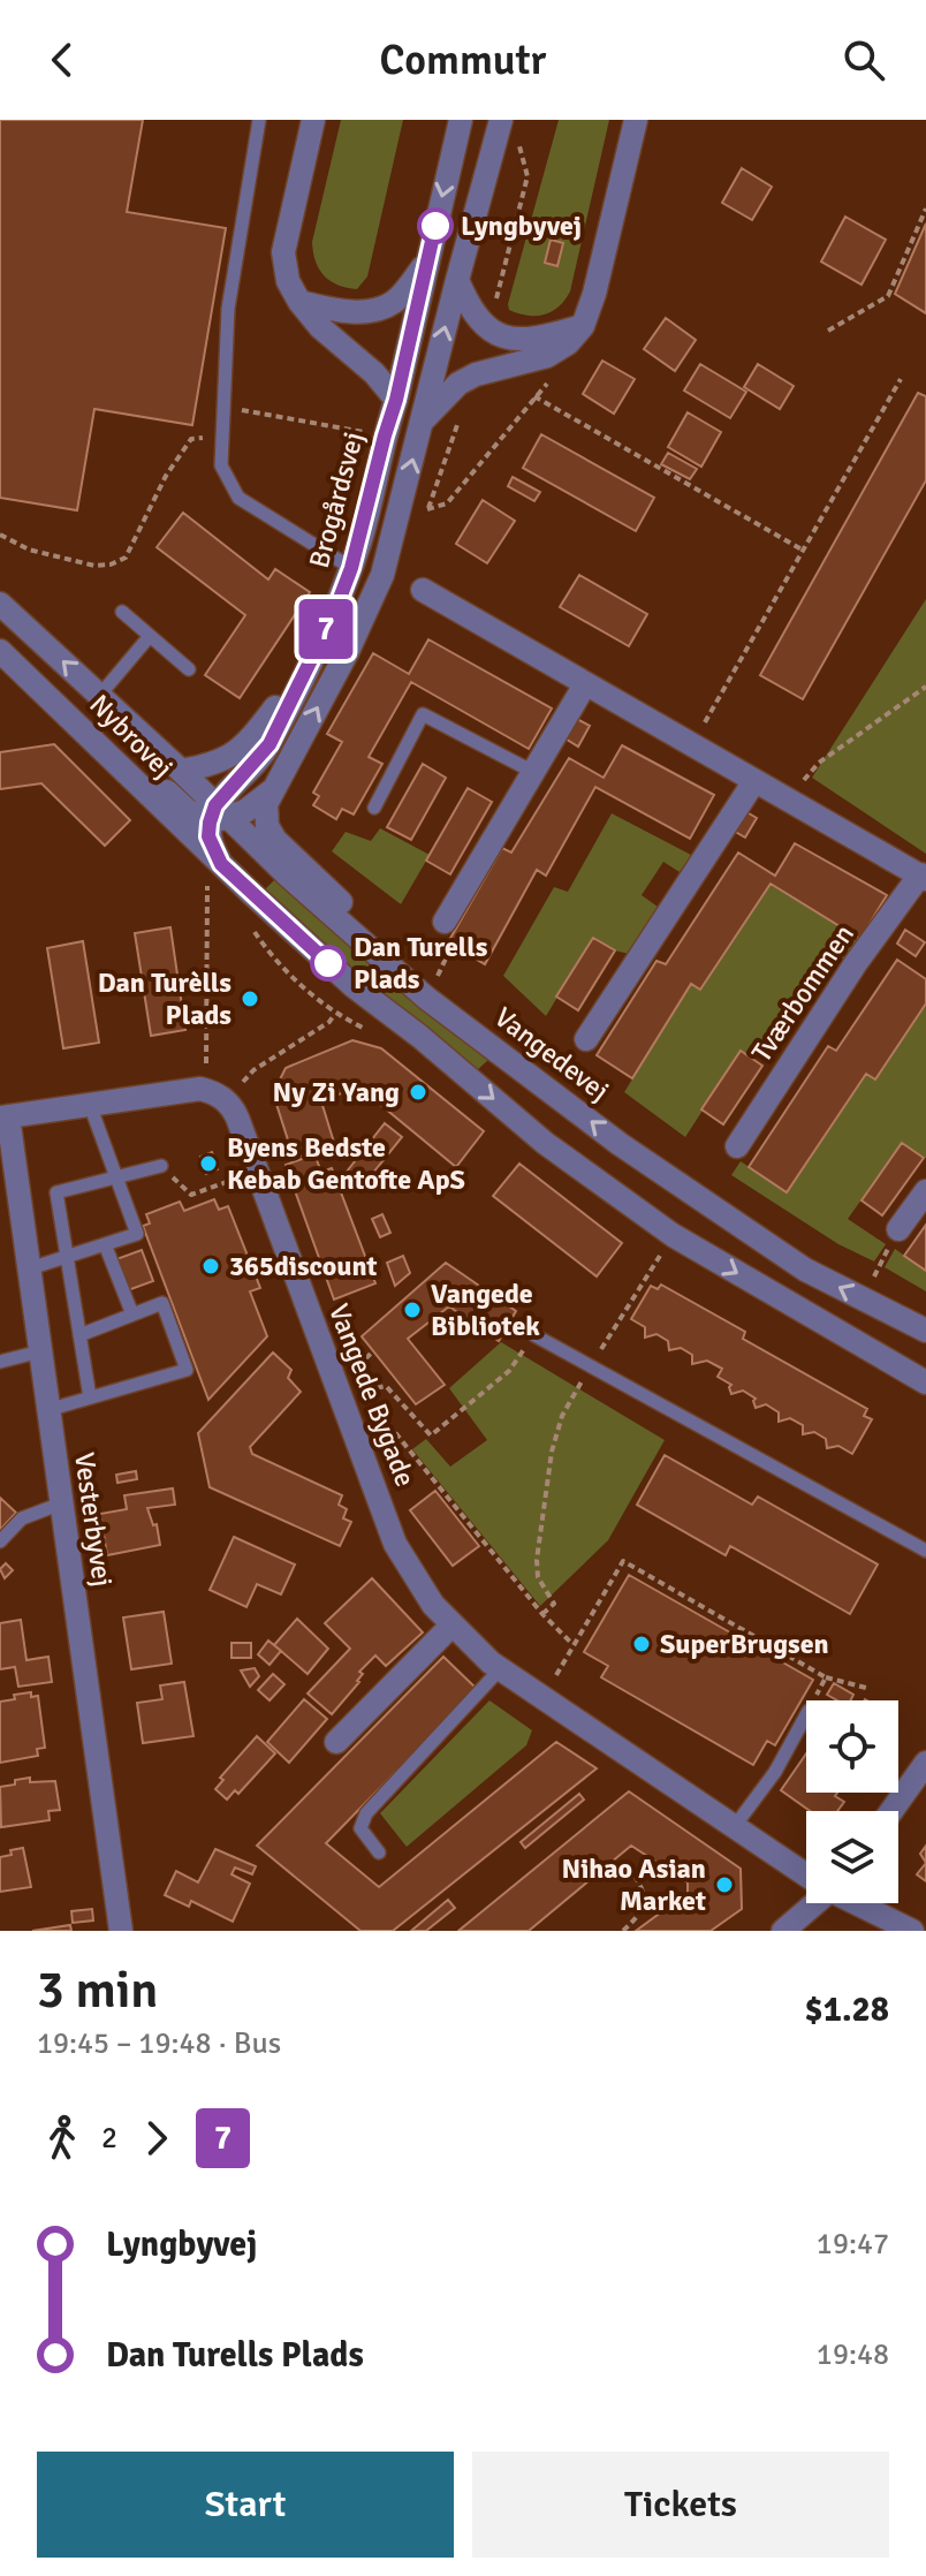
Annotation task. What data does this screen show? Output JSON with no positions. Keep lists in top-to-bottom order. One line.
{"streets":{"street":["Brogårdsvej","Nybrovej","Tværbommen","Vangedevej","Vangede Bygade","Vesterbyvej"]},"crossings":[["Brogårdsvej","Vangedevej"],["Nybrovej","Vangedevej"]],"places":["Lyngbyvej","Dan Turells Plads","Dan Turèlls Plads","Ny Zi Yang","Byens Bedste Kebab Gentofte ApS","365discount","Vangede Bibliotek","SuperBrugsen","Nihao Asian Market"],"lines":["bus line 7"],"page":{"header":"Commutr","on_map":"7","heading":["3 min","19:45 – 19:48 · Bus","$1.28"],"legs":["2","7"],"list":[{"name":"Lyngbyvej","value":"19:47"},{"name":"Dan Turells Plads","value":"19:48"}],"buttons":["Start","Tickets"]}}
